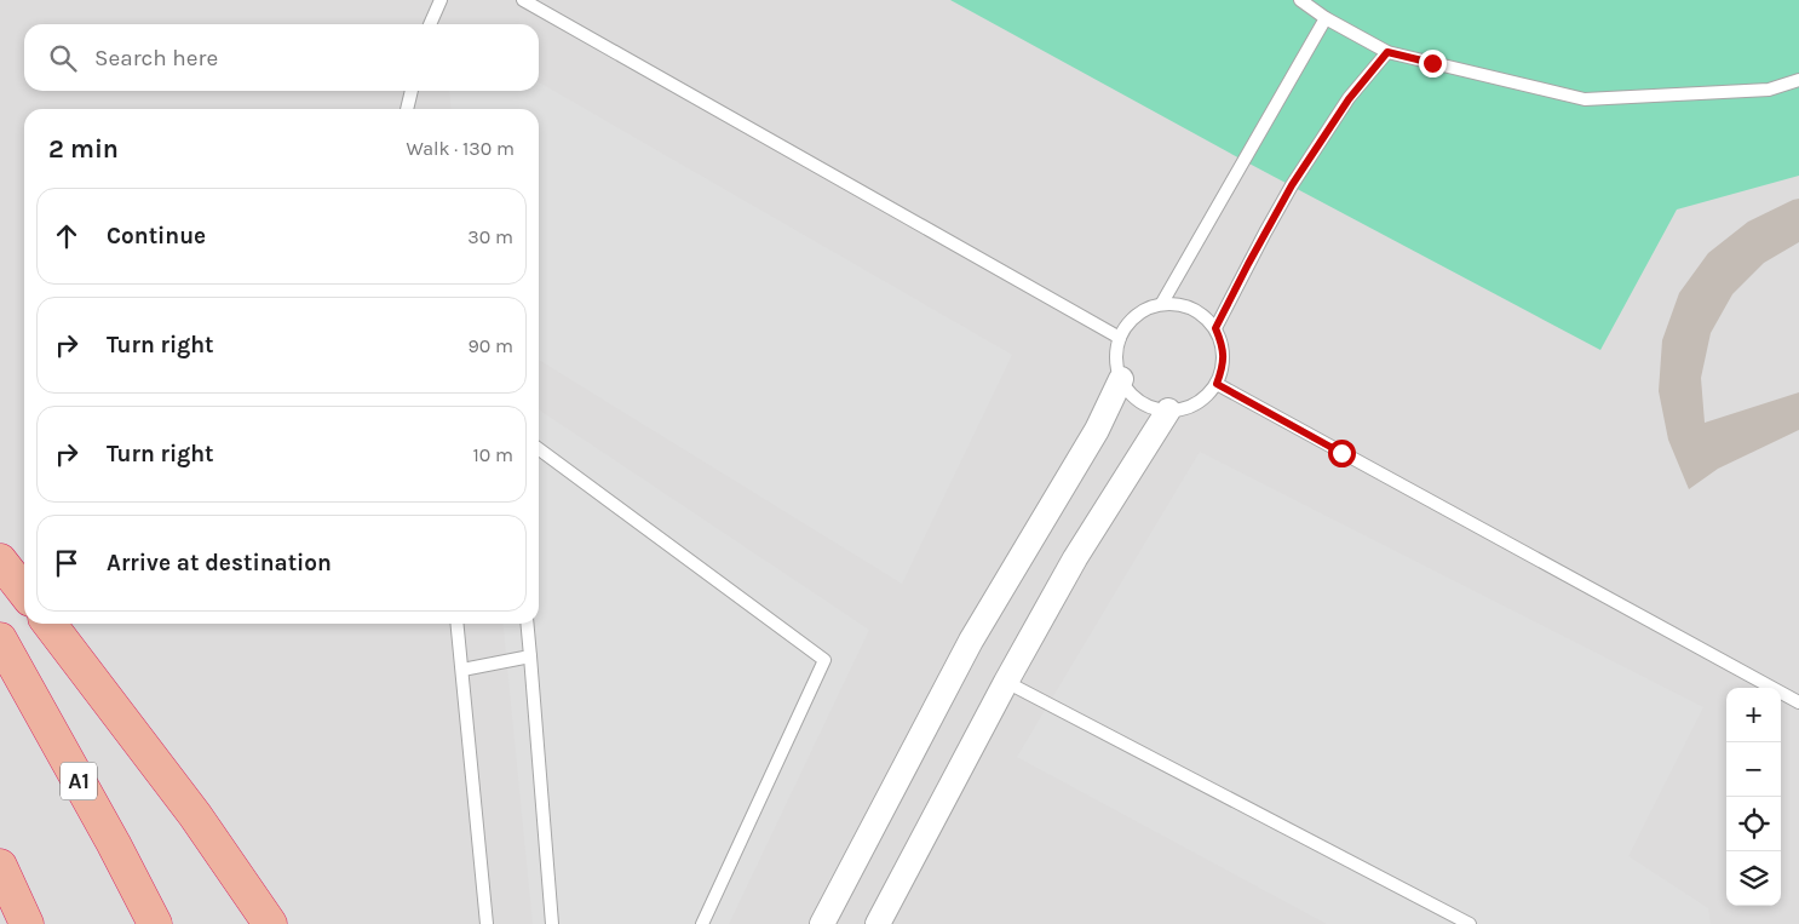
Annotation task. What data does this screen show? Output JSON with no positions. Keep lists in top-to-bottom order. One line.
{"streets":{"highway":["A1"]},"page":{"search":"Search here","heading":["2 min","Walk · 130 m"],"list":[["Continue","30 m"],["Turn right","90 m"],["Turn right","10 m"],"Arrive at destination"],"map_buttons":["+","−"]}}
